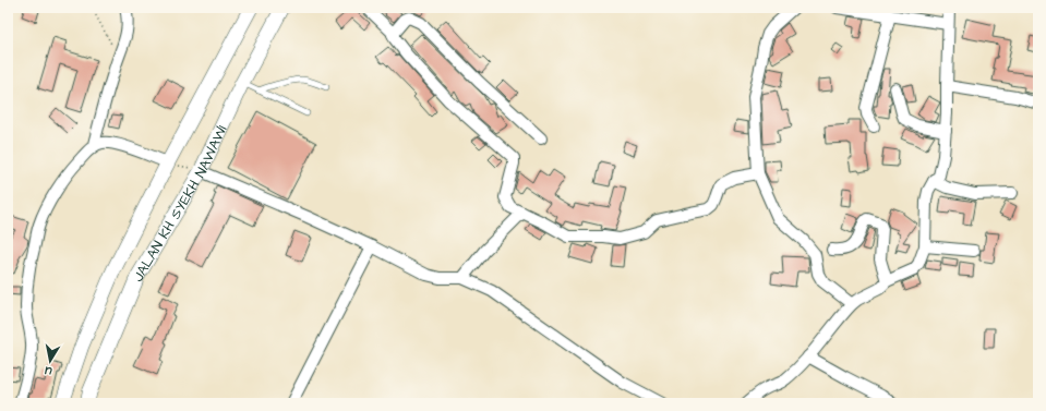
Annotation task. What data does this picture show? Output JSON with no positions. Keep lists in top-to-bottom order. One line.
{"streets":{"main road":["JALAN KH SYEKH NAWAWI"]},"north":"bottom"}
